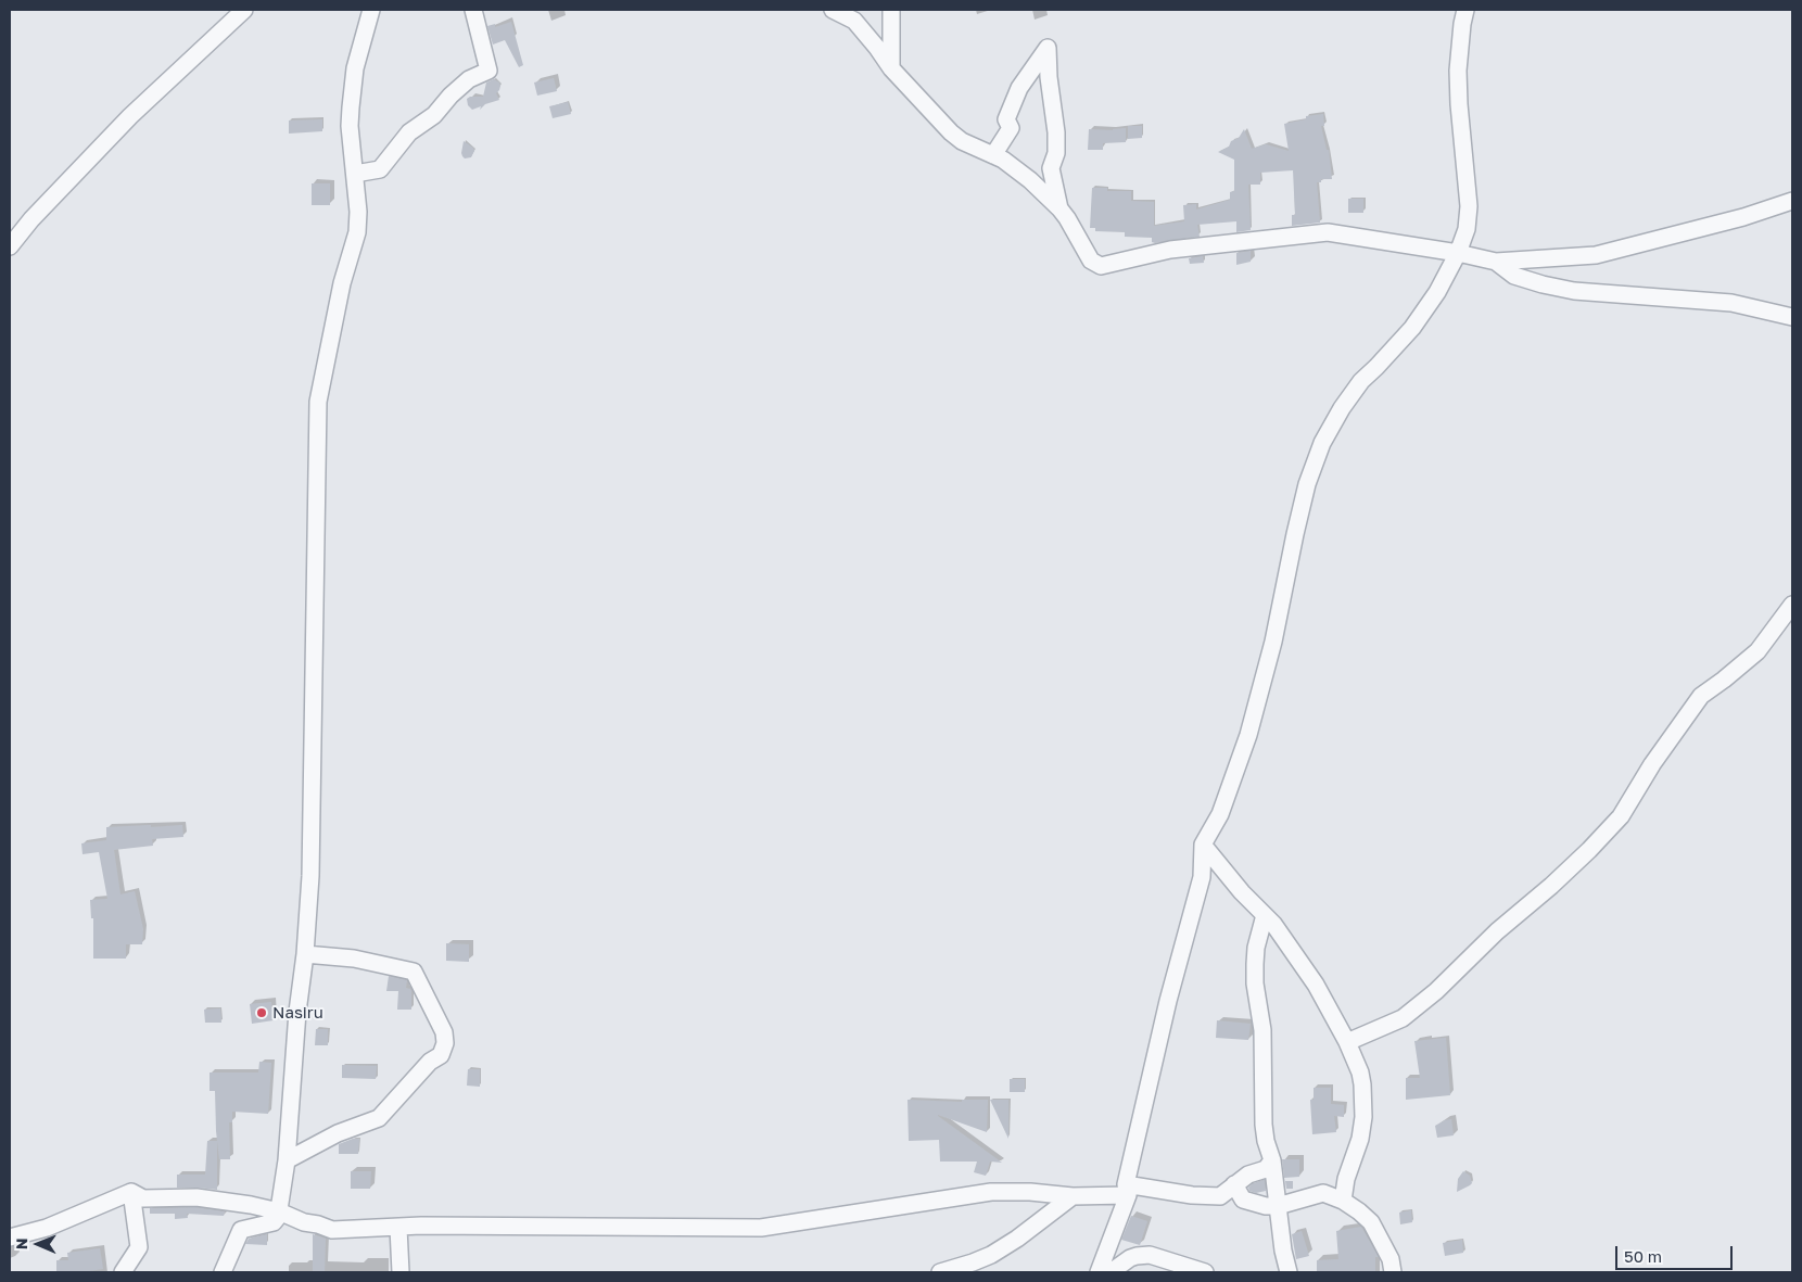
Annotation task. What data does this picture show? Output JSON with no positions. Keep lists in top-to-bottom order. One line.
{"places":["Nasiru"],"scale_bar":"50 m","north":"left"}
